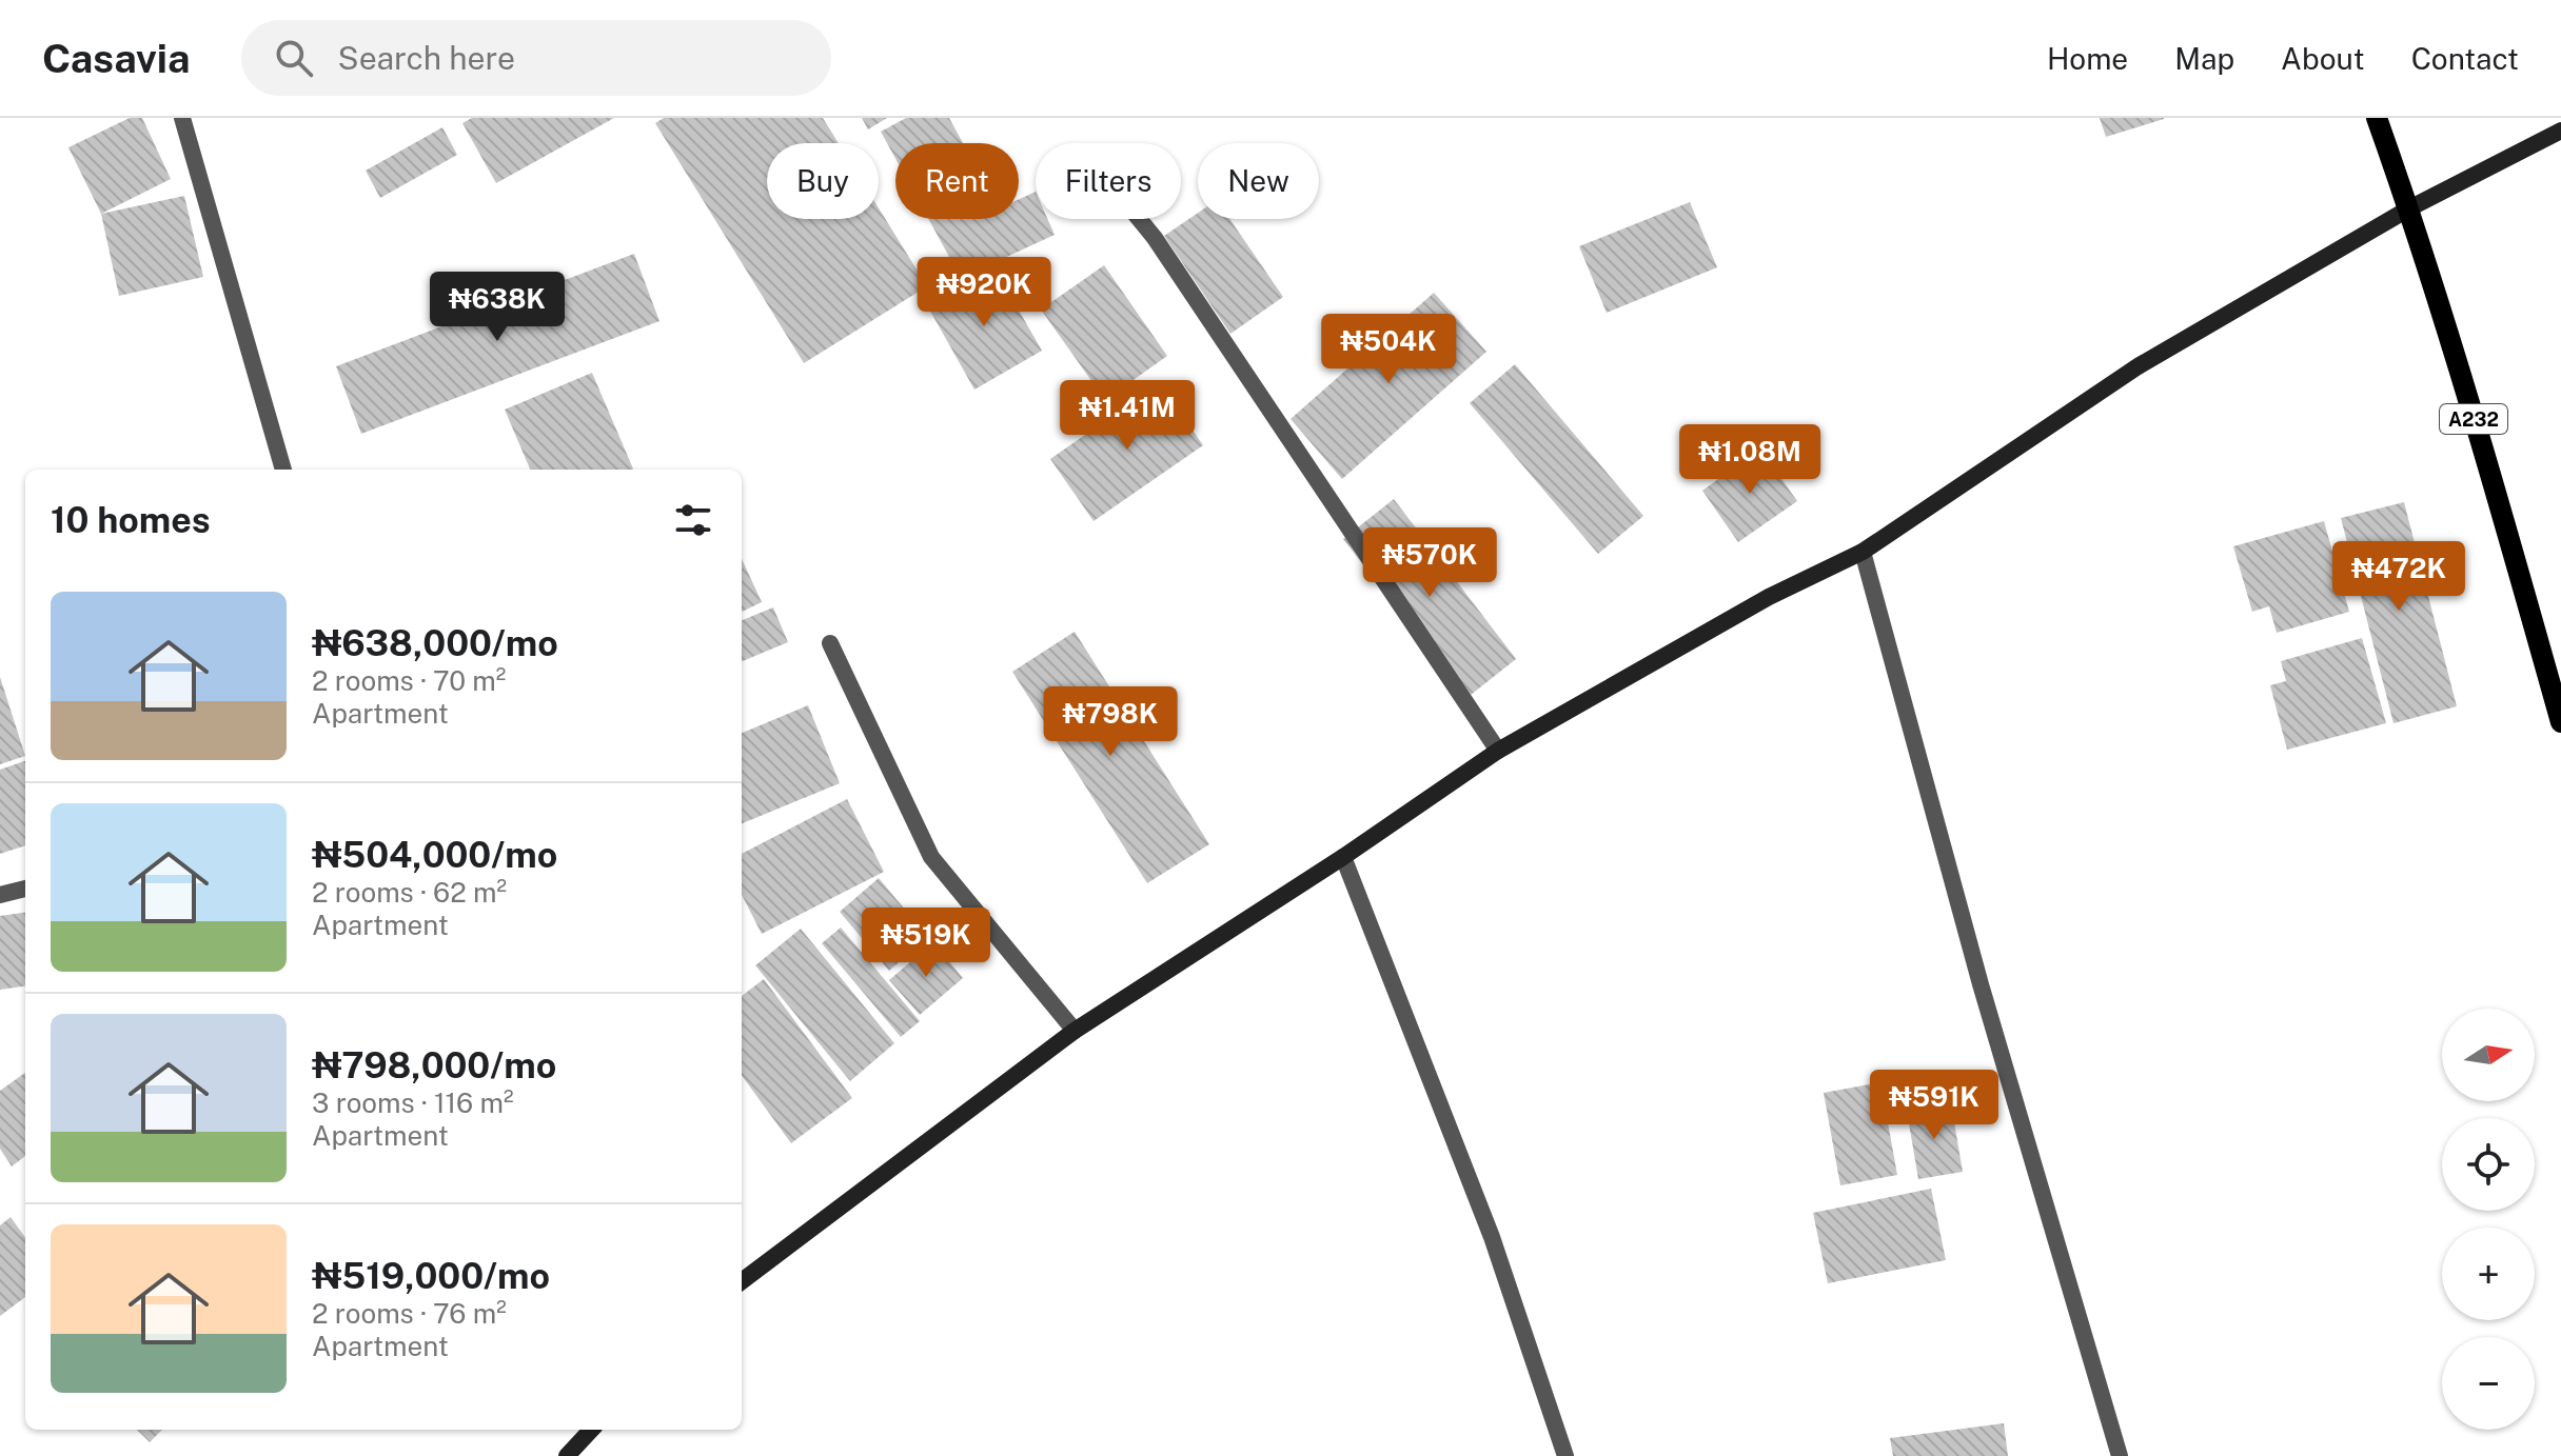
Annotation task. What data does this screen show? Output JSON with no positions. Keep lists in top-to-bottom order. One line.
{"streets":{"main road":["A232"]},"north":"right","page":{"header":"Casavia","search":"Search here","nav":["Home","Map","About","Contact"],"chip":["Buy","Rent","Filters","New"],"price":["₦920K","₦638K","₦504K","₦1.41M","₦1.08M","₦570K","₦472K","₦798K","₦519K","₦591K"],"heading":"10 homes","list":[{"name":"₦638,000/mo","note":"2 rooms · 70 m² · Apartment"},{"name":"₦504,000/mo","note":"2 rooms · 62 m² · Apartment"},{"name":"₦798,000/mo","note":"3 rooms · 116 m² · Apartment"},{"name":"₦519,000/mo","note":"2 rooms · 76 m² · Apartment"}],"map_buttons":["+","−"]}}
